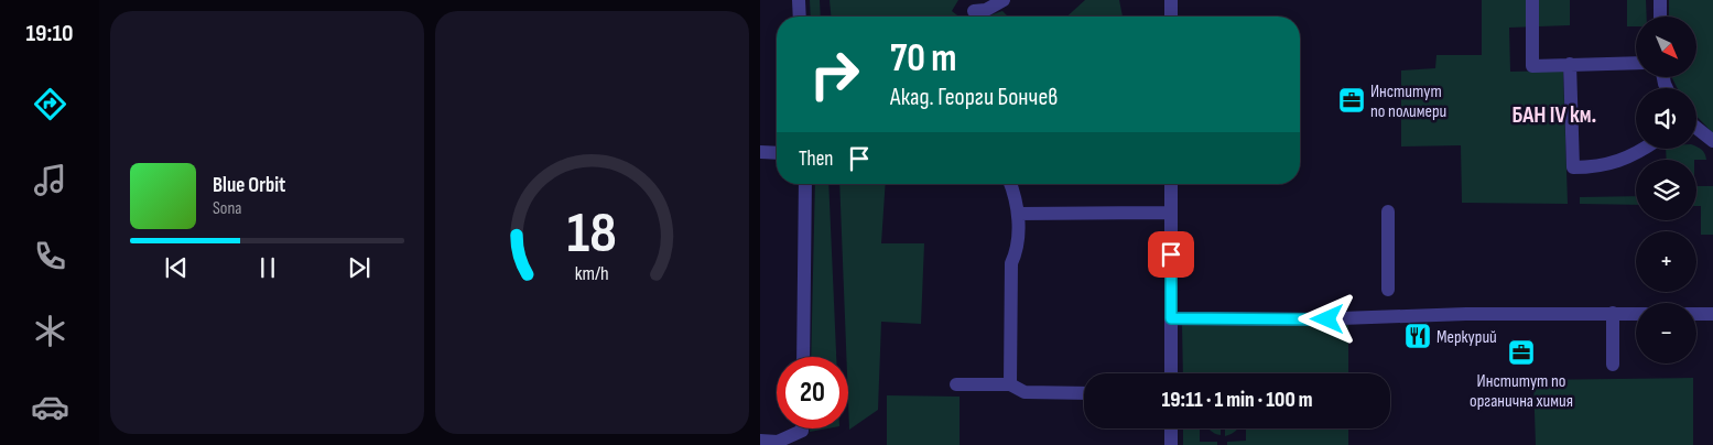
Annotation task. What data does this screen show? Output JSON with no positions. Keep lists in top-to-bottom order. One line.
{"districts":["БАН IV км."],"places":{"office":["Институт по полимери","Институт по органична химия"],"restaurant":["Меркурий"]},"north":"bottom right","page":{"tabs":"19:10","map_buttons":["+","−"],"turn":["70 m","Акад. Георги Бончев"],"then":"Then","song":["Blue Orbit","Sona"],"limit":"20","trip":"19:11 · 1 min · 100 m","gauge":["18","km/h"]}}
